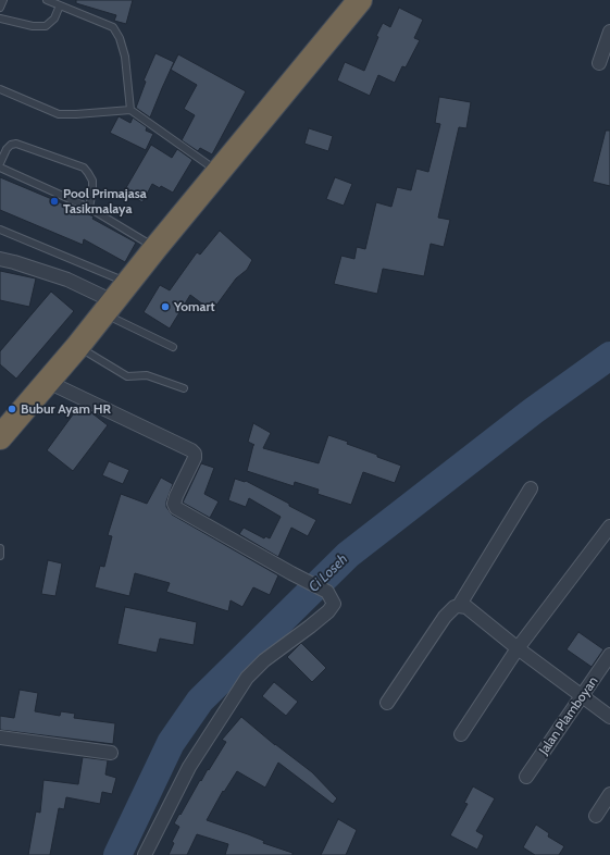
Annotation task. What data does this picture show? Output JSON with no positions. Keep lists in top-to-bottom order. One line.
{"streets":{"street":["Jalan Plamboyan"]},"water":["Ci Loseh"],"places":["Pool Primajasa Tasikmalaya","Yomart","Bubur Ayam HR"]}
